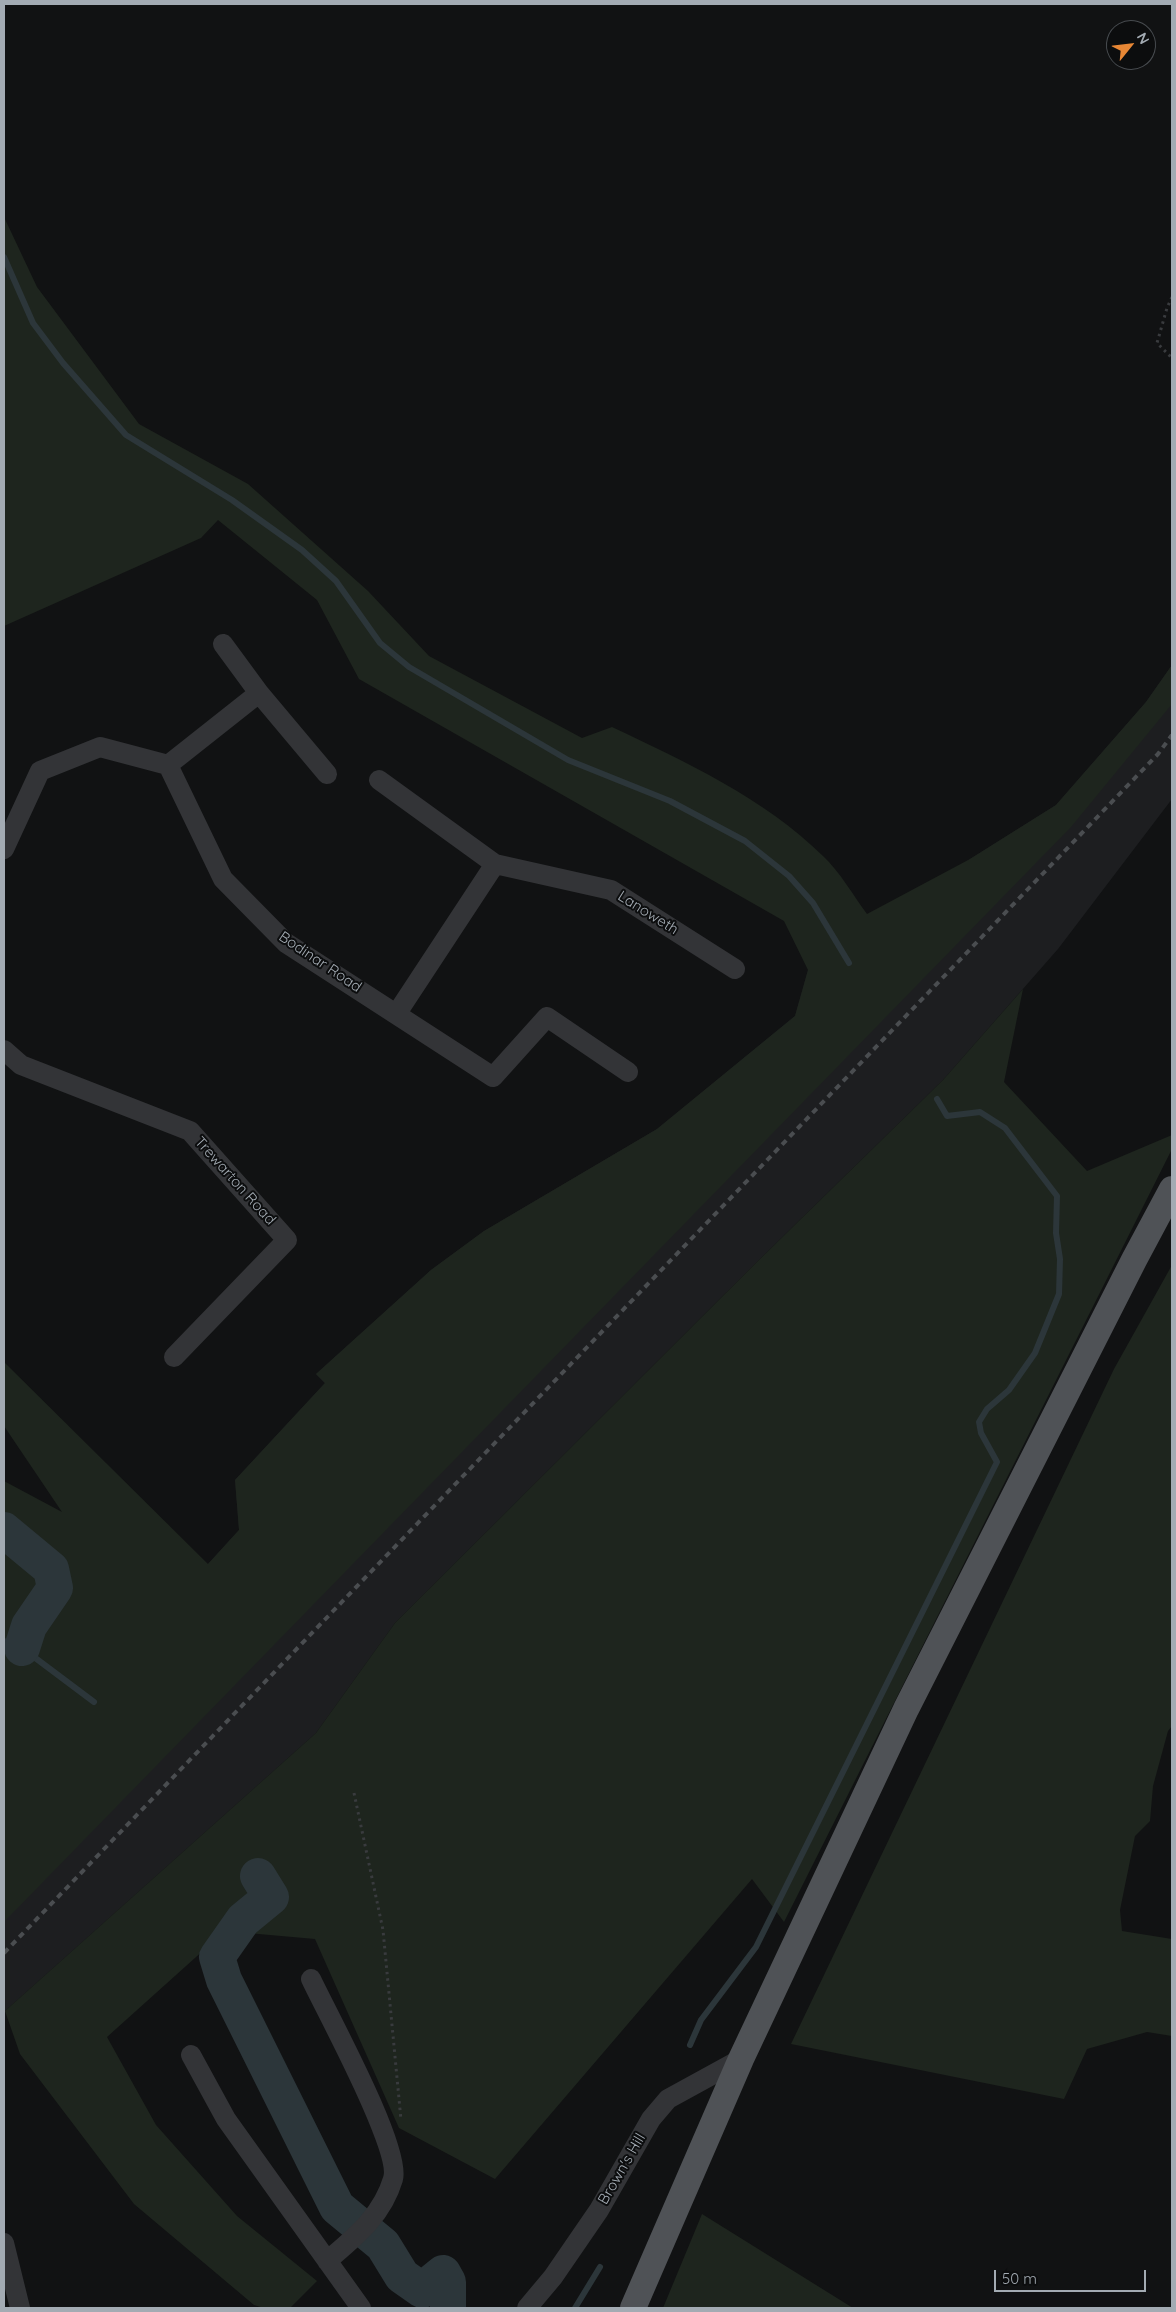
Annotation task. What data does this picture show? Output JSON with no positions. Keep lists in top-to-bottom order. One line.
{"streets":{"street":["Lanoweth","Bodinar Road","Trewarton Road","Brown's Hill"]},"scale_bar":"50 m","north":"top right"}
